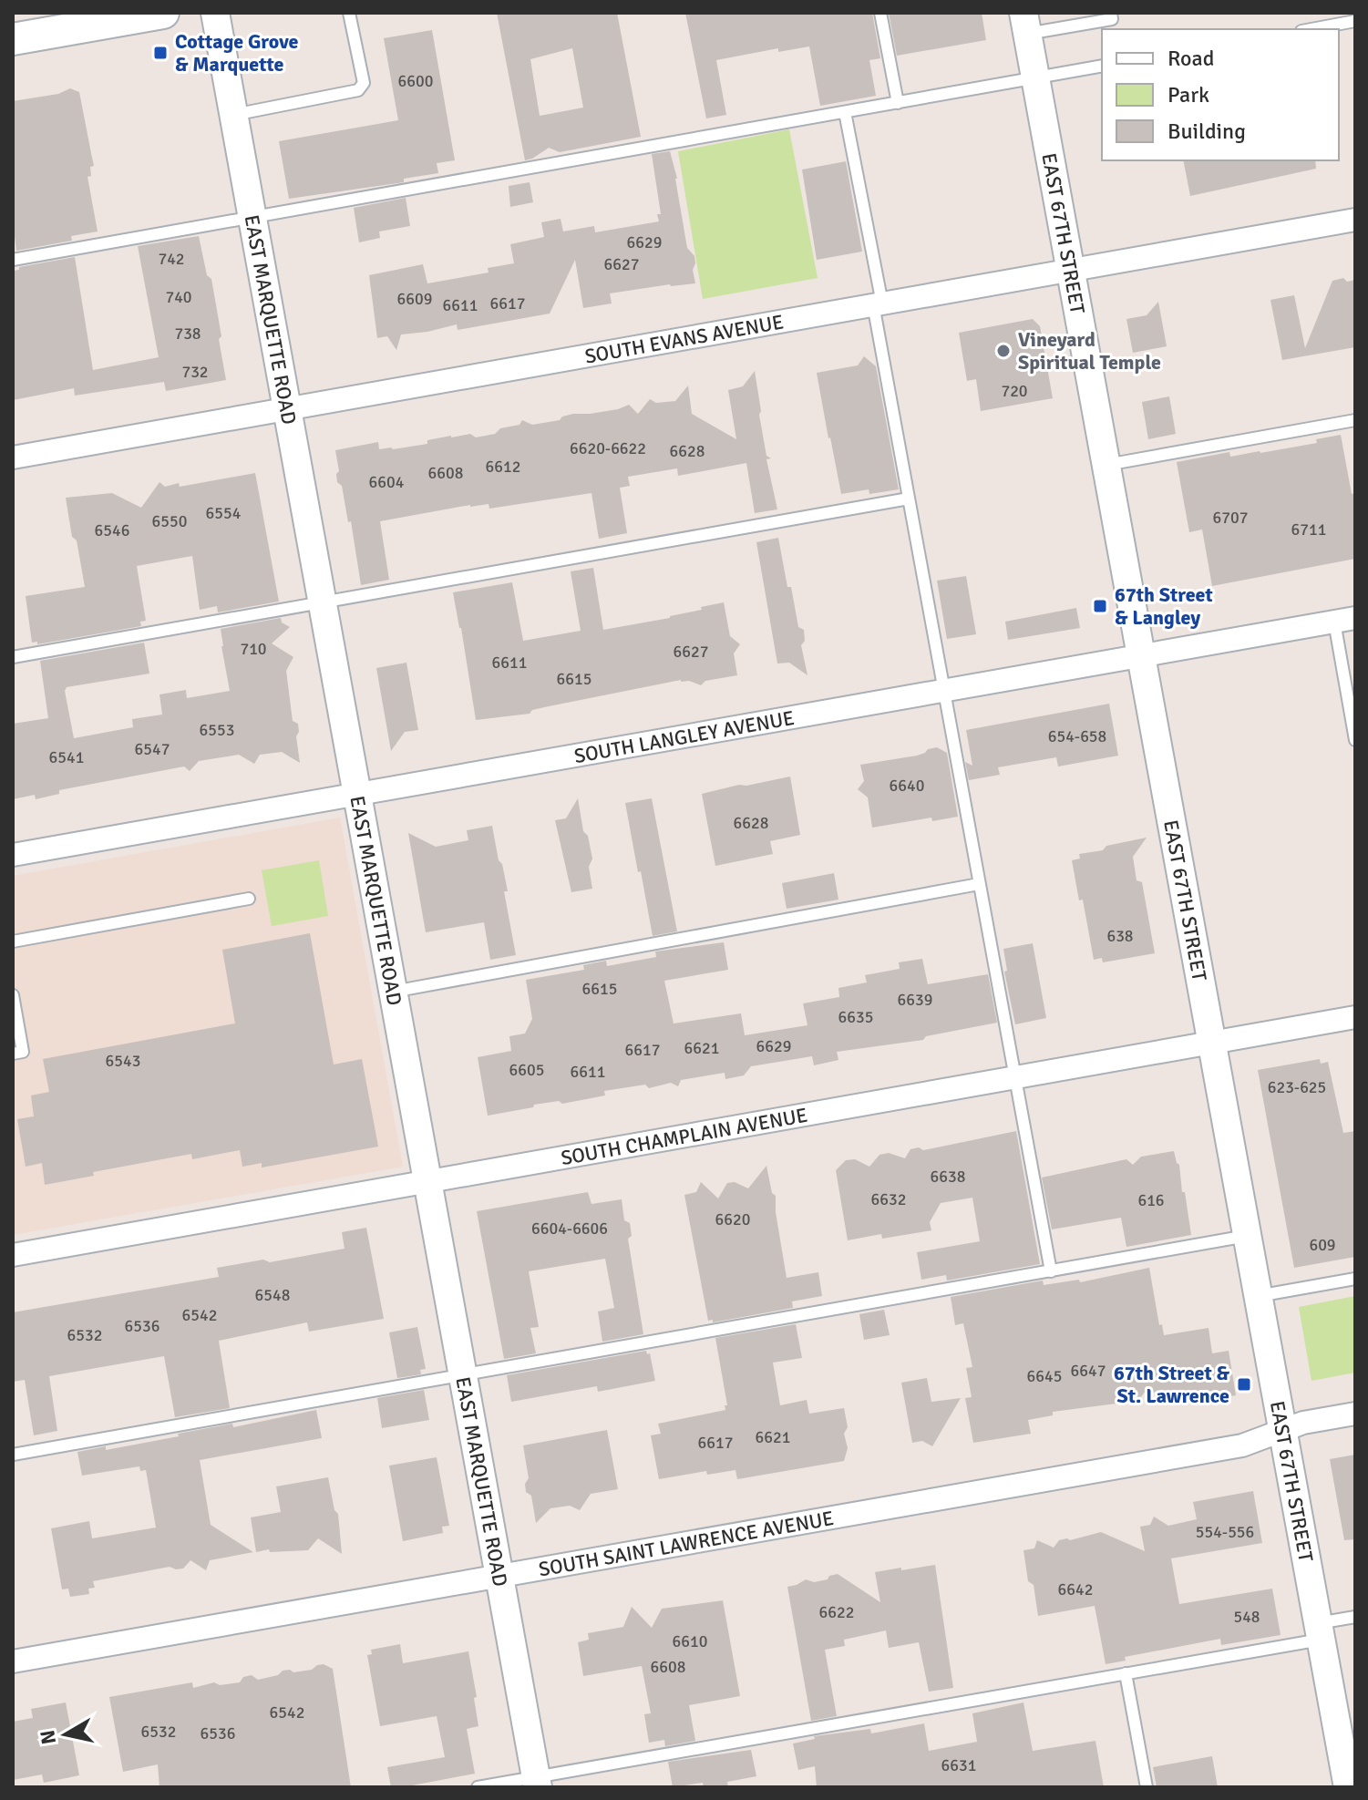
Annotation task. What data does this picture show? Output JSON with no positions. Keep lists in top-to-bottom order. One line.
{"streets":{"street":["EAST 67TH STREET","EAST MARQUETTE ROAD","SOUTH EVANS AVENUE","SOUTH LANGLEY AVENUE","SOUTH CHAMPLAIN AVENUE","SOUTH SAINT LAWRENCE AVENUE"]},"crossings":[["EAST 67TH STREET","SOUTH EVANS AVENUE"],["EAST 67TH STREET","SOUTH LANGLEY AVENUE"],["EAST 67TH STREET","SOUTH CHAMPLAIN AVENUE"],["EAST 67TH STREET","SOUTH SAINT LAWRENCE AVENUE"],["EAST MARQUETTE ROAD","SOUTH EVANS AVENUE"],["EAST MARQUETTE ROAD","SOUTH LANGLEY AVENUE"],["EAST MARQUETTE ROAD","SOUTH CHAMPLAIN AVENUE"],["EAST MARQUETTE ROAD","SOUTH SAINT LAWRENCE AVENUE"]],"places":{"transit":["Cottage Grove & Marquette","67th Street & Langley","67th Street & St. Lawrence"],"other":["Vineyard Spiritual Temple"]},"house_numbers":["6600","6629","742","6627","740","6609","6617","6611","738","732","720","6620-6622","6628","6612","6608","6604","6554","6707","6550","6711","6546","710","6627","6611","6615","6553","654-658","6547","6541","6640","6628","638","6615","6639","6635","6629","6621","6617","6543","6605","6611","623-625","6638","6632","616","6620","6604-6606","609","6548","6542","6536","6532","6647","6645","6621","6617","554-556","6642","6622","548","6610","6608","6542","6532","6536","6631"],"legend":["Road","Park","Building"],"north":"left"}
